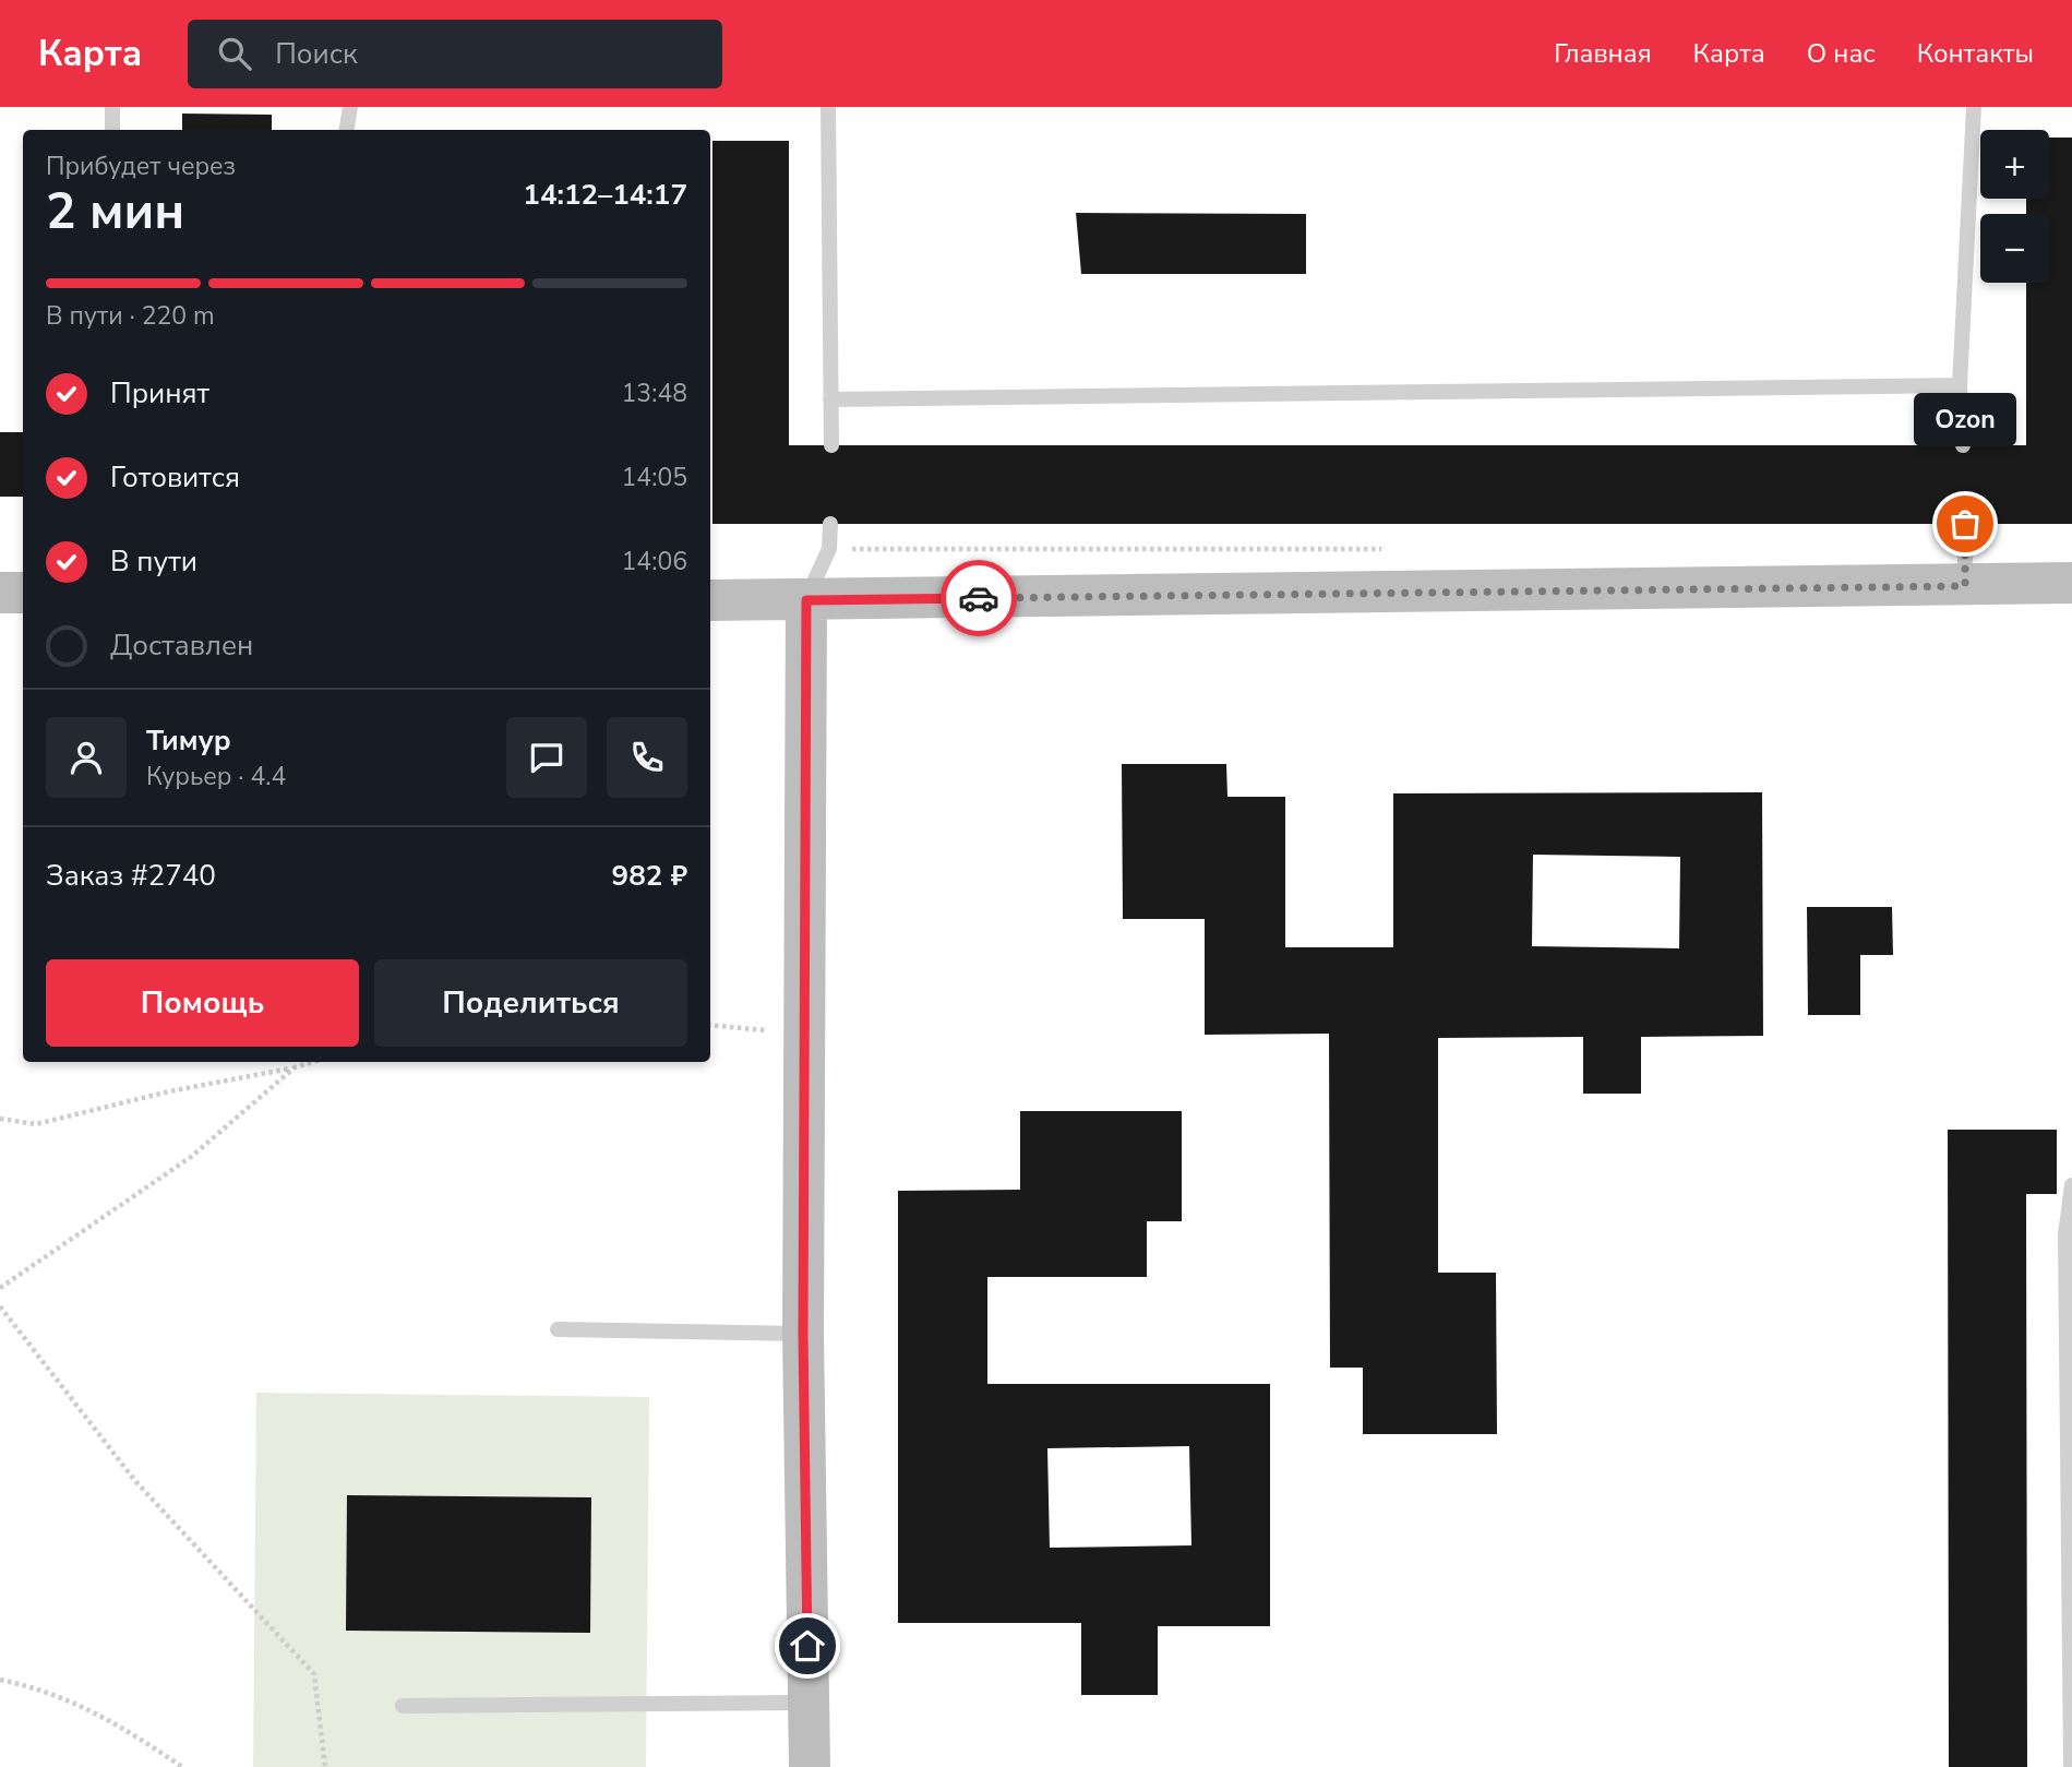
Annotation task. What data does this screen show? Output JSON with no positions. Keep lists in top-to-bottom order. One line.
{"places":["Ozon"],"page":{"header":"Карта","search":"Поиск","nav":["Главная","Карта","О нас","Контакты"],"map_buttons":["+","−"],"heading":["2 мин","Прибудет через","14:12–14:17"],"panel":["Тимур","Курьер · 4.4","Заказ #2740","982 ₽"],"bar":"В пути · 220 m","list":[["Принят","13:48"],["Готовится","14:05"],["В пути","14:06"],"Доставлен"],"bubble":"Ozon","buttons":["Помощь","Поделиться"]}}
